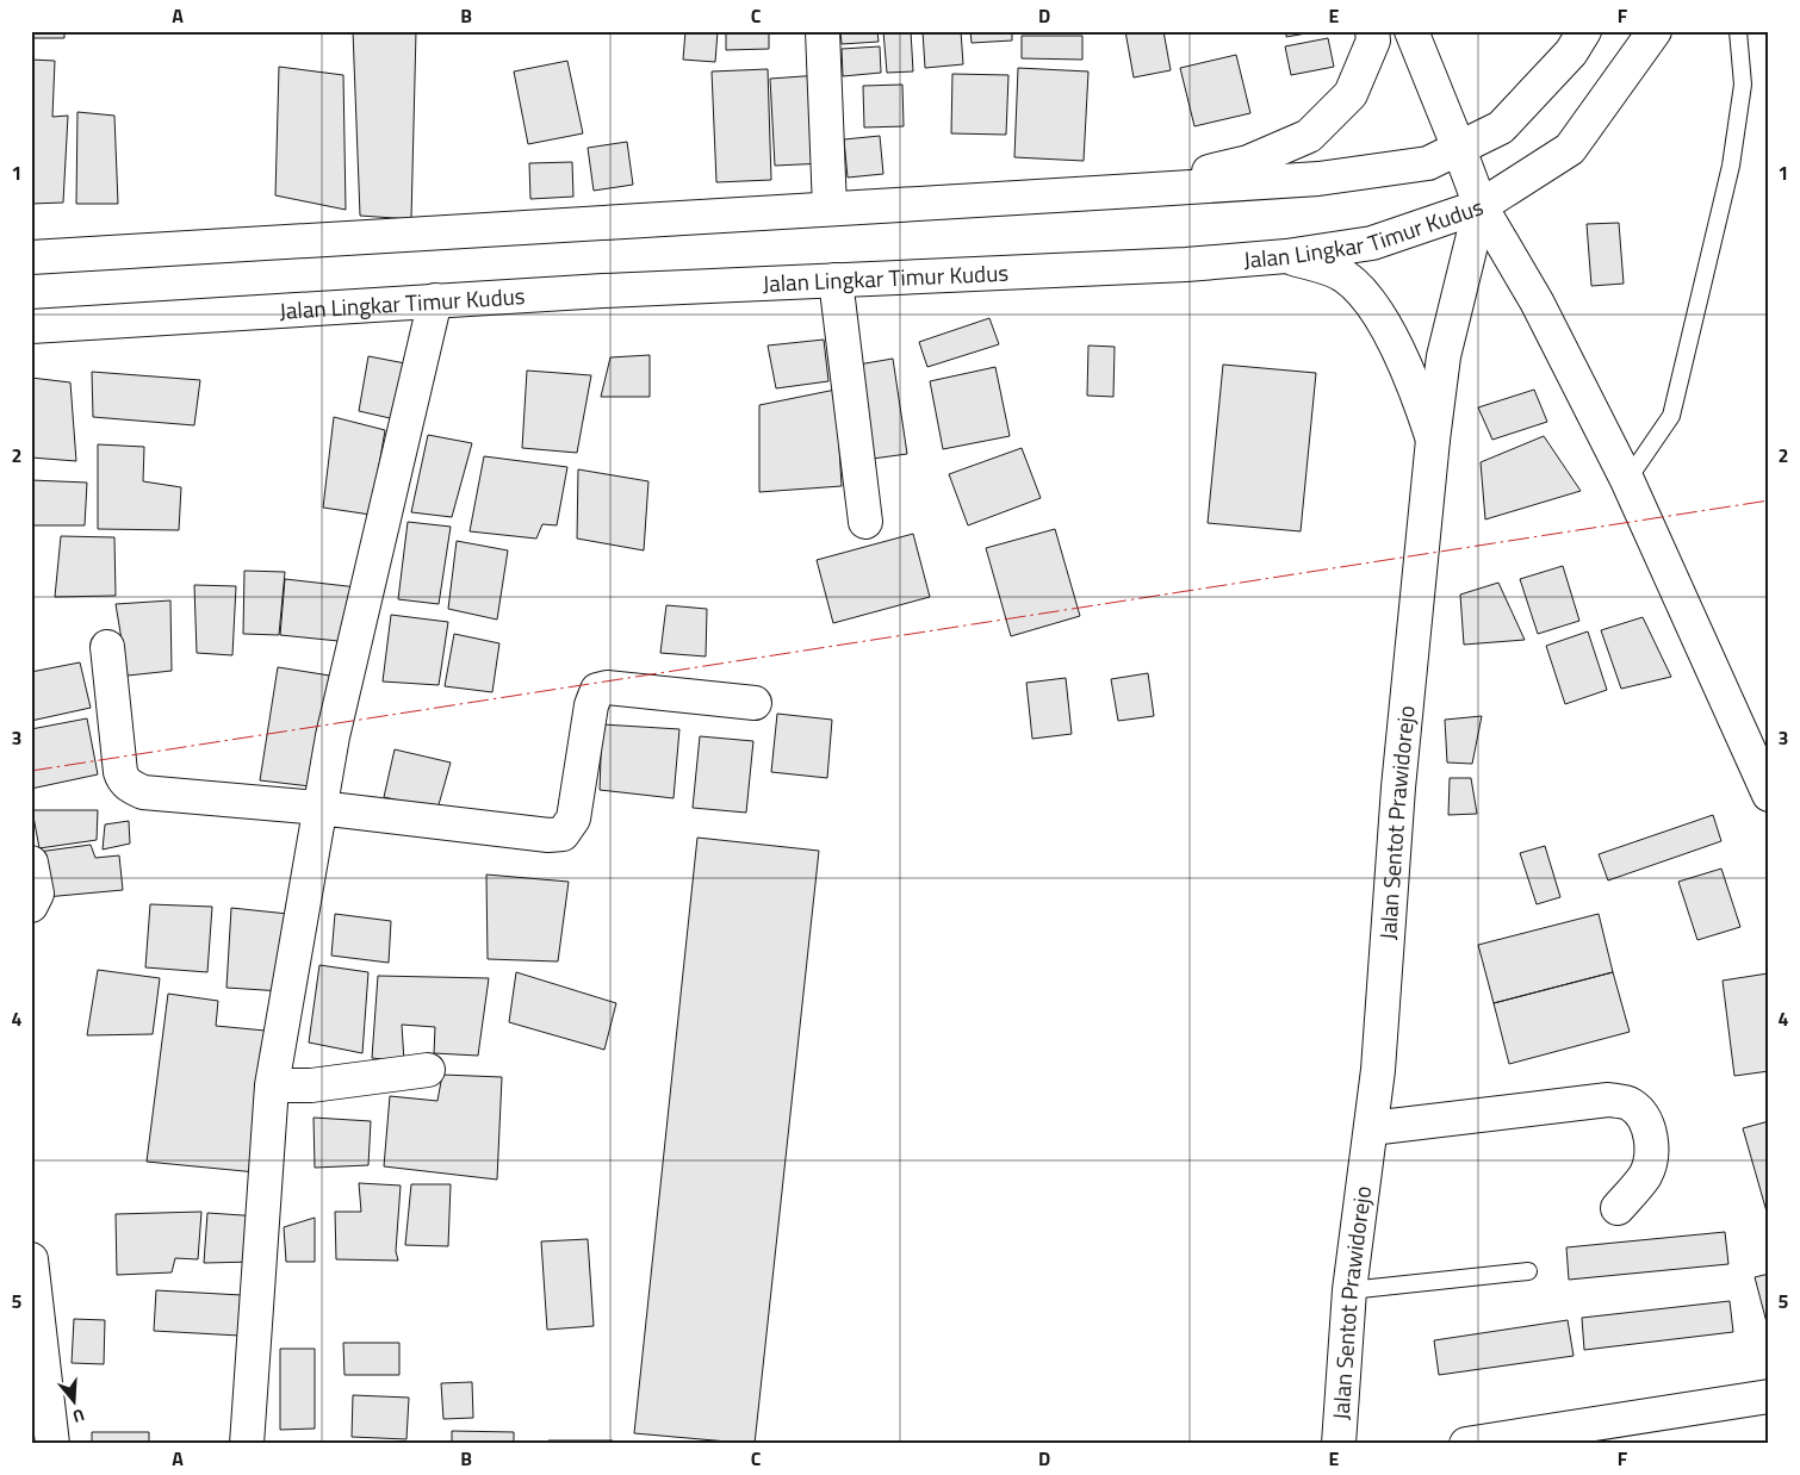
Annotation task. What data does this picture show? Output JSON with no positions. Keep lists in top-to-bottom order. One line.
{"streets":{"main road":["Jalan Lingkar Timur Kudus","Jalan Sentot Prawidorejo"]},"crossings":[["Jalan Lingkar Timur Kudus","Jalan Sentot Prawidorejo"]],"north":"bottom","grid":{"columns":["A","B","C","D","E","F"],"rows":["1","2","3","4","5"]}}
